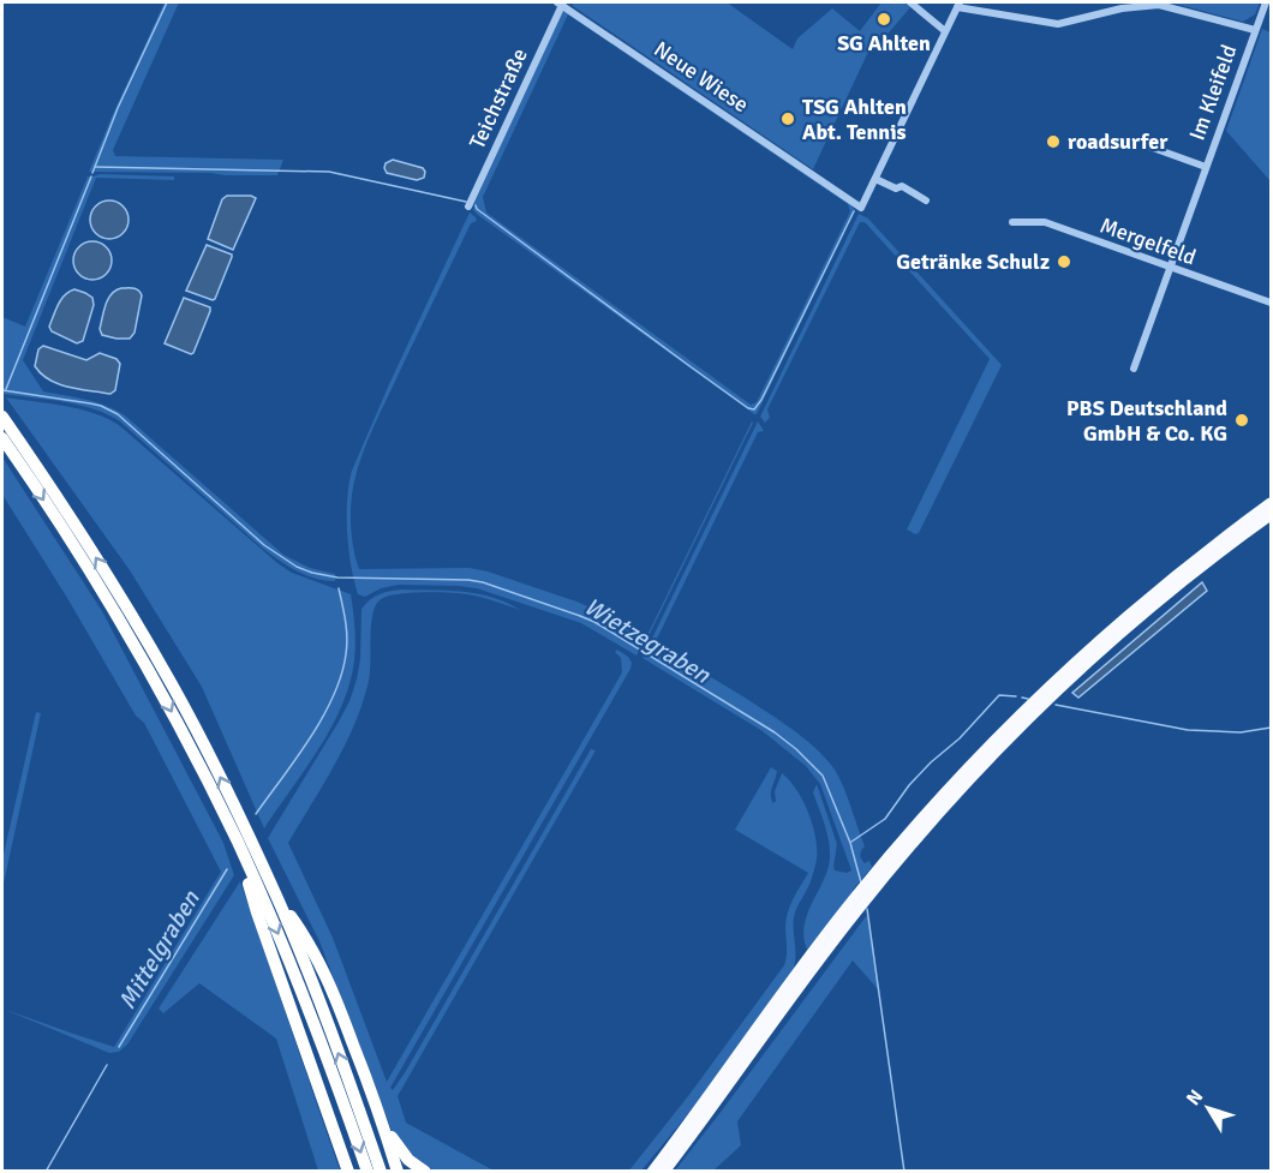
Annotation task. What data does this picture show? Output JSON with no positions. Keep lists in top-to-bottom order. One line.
{"streets":{"street":["Neue Wiese","Im Kleifeld","Teichstraße","Mergelfeld"]},"crossings":[["Neue Wiese","Teichstraße"],["Im Kleifeld","Mergelfeld"]],"water":["Wietzegraben","Mittelgraben"],"places":["SG Ahlten","TSG Ahlten Abt. Tennis","roadsurfer","Getränke Schulz","PBS Deutschland GmbH & Co. KG"],"north":"top left"}
